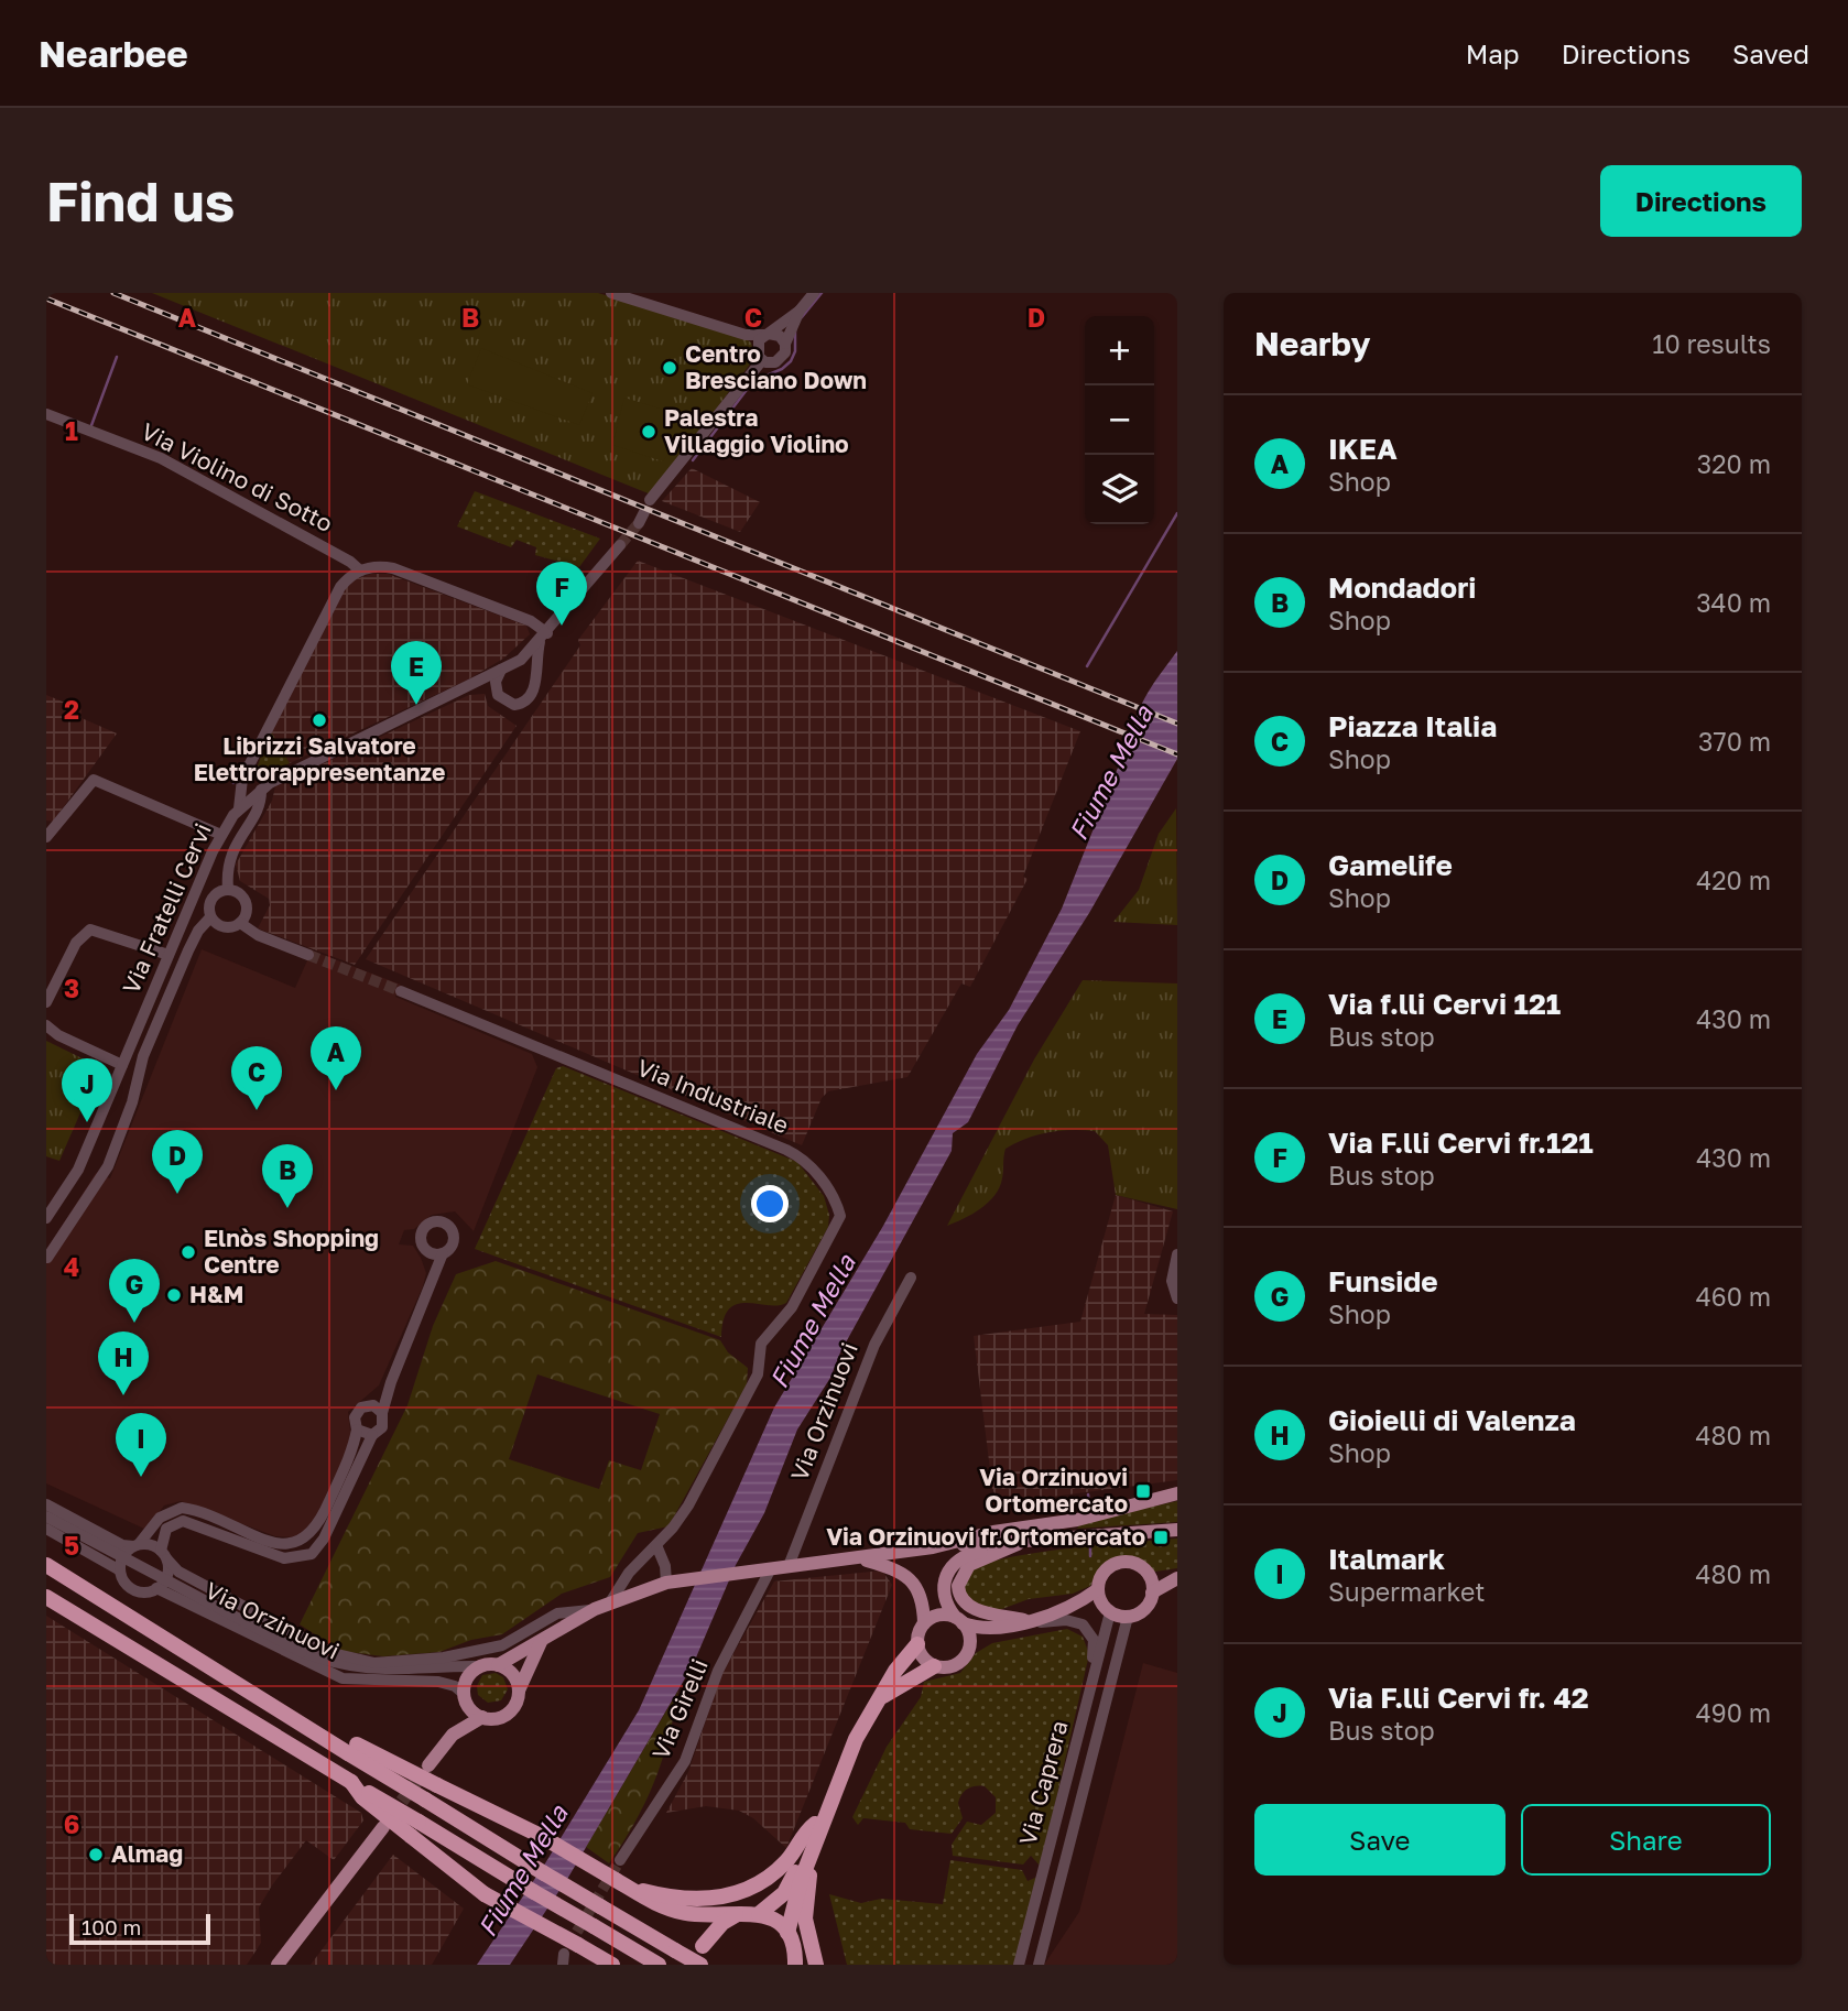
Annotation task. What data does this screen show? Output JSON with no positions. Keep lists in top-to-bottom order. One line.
{"streets":{"street":["Via Violino di Sotto","Via Fratelli Cervi","Via Industriale","Via Orzinuovi","Via Girelli","Via Caprera"]},"water":["Fiume Mella"],"places":{"other":["Centro Bresciano Down","Palestra Villaggio Violino","Librizzi Salvatore Elettrorappresentanze","Elnòs Shopping Centre","H&M","Almag"],"transit":["Via Orzinuovi Ortomercato","Via Orzinuovi fr.Ortomercato"]},"scale_bar":"100 m","page":{"header":"Nearbee","nav":["Map","Directions","Saved"],"buttons":["Directions",["Save","Share"]],"title":"Find us","heading":["Nearby","10 results"],"map_buttons":["+","−"],"list":[{"mark":"A","name":"IKEA","note":"Shop","value":"320 m"},{"mark":"B","name":"Mondadori","note":"Shop","value":"340 m"},{"mark":"C","name":"Piazza Italia","note":"Shop","value":"370 m"},{"mark":"D","name":"Gamelife","note":"Shop","value":"420 m"},{"mark":"E","name":"Via f.lli Cervi 121","note":"Bus stop","value":"430 m"},{"mark":"F","name":"Via F.lli Cervi fr.121","note":"Bus stop","value":"430 m"},{"mark":"G","name":"Funside","note":"Shop","value":"460 m"},{"mark":"H","name":"Gioielli di Valenza","note":"Shop","value":"480 m"},{"mark":"I","name":"Italmark","note":"Supermarket","value":"480 m"},{"mark":"J","name":"Via F.lli Cervi fr. 42","note":"Bus stop","value":"490 m"}],"pins":["F","E","A","C","J","D","B","G","H","I"],"scale":"100 m"},"grid":{"columns":["A","B","C","D"],"rows":["1","2","3","4","5","6"]}}
